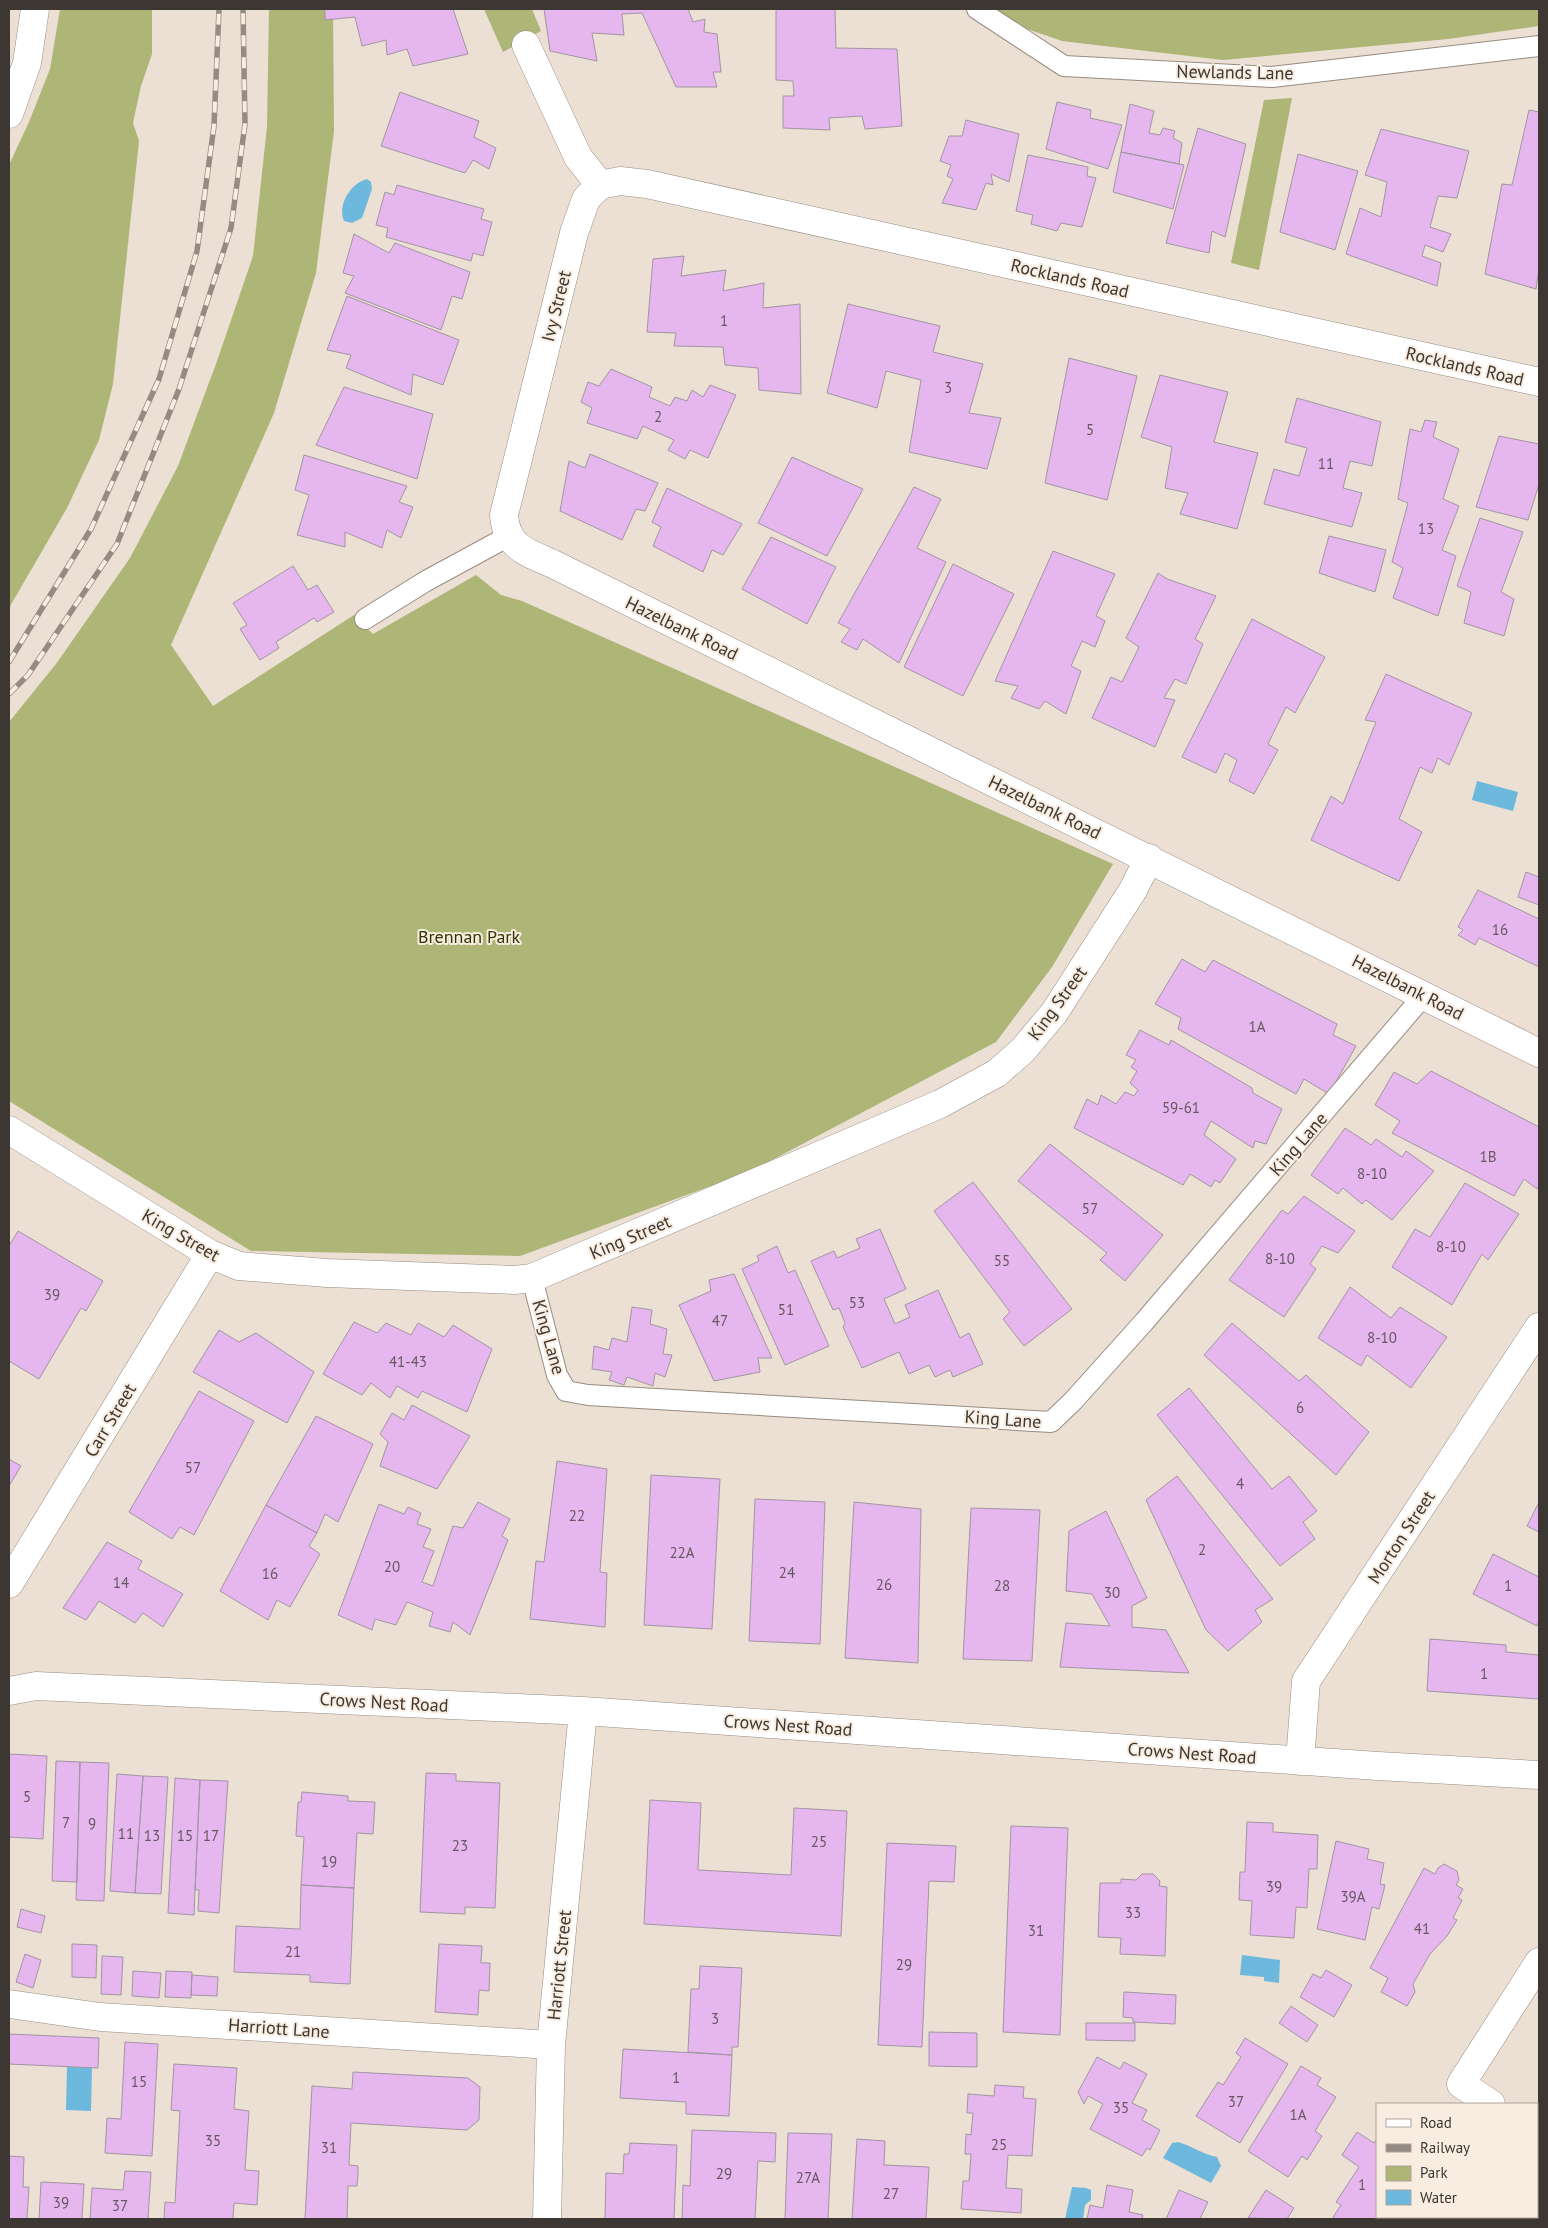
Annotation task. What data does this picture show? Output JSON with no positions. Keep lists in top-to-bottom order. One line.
{"streets":{"street":["Rocklands Road","Ivy Street","Hazelbank Road","King Street","Carr Street","Morton Street","Crows Nest Road","Harriott Street","Harriott Lane"],"lane":["Newlands Lane","King Lane"]},"crossings":[["Rocklands Road","Ivy Street"],["Ivy Street","Hazelbank Road"],["Hazelbank Road","King Street"],["Hazelbank Road","King Lane"],["King Street","King Lane"],["King Street","Carr Street"],["Morton Street","Crows Nest Road"],["Crows Nest Road","Harriott Street"],["Harriott Street","Harriott Lane"]],"parks":["Brennan Park"],"house_numbers":["1","3","2","5","11","13","16","1A","59-61","1B","8-10","57","8-10","8-10","55","39","53","51","47","8-10","41-43","6","57","4","22","2","22A","20","24","16","14","26","28","1","30","1","5","7","9","11","13","15","17","25","23","19","39","39A","33","41","31","21","29","3","1","15","37","35","1A","35","25","31","29","27A","1","27","39","37"],"legend":["Road","Railway","Park","Water"]}
